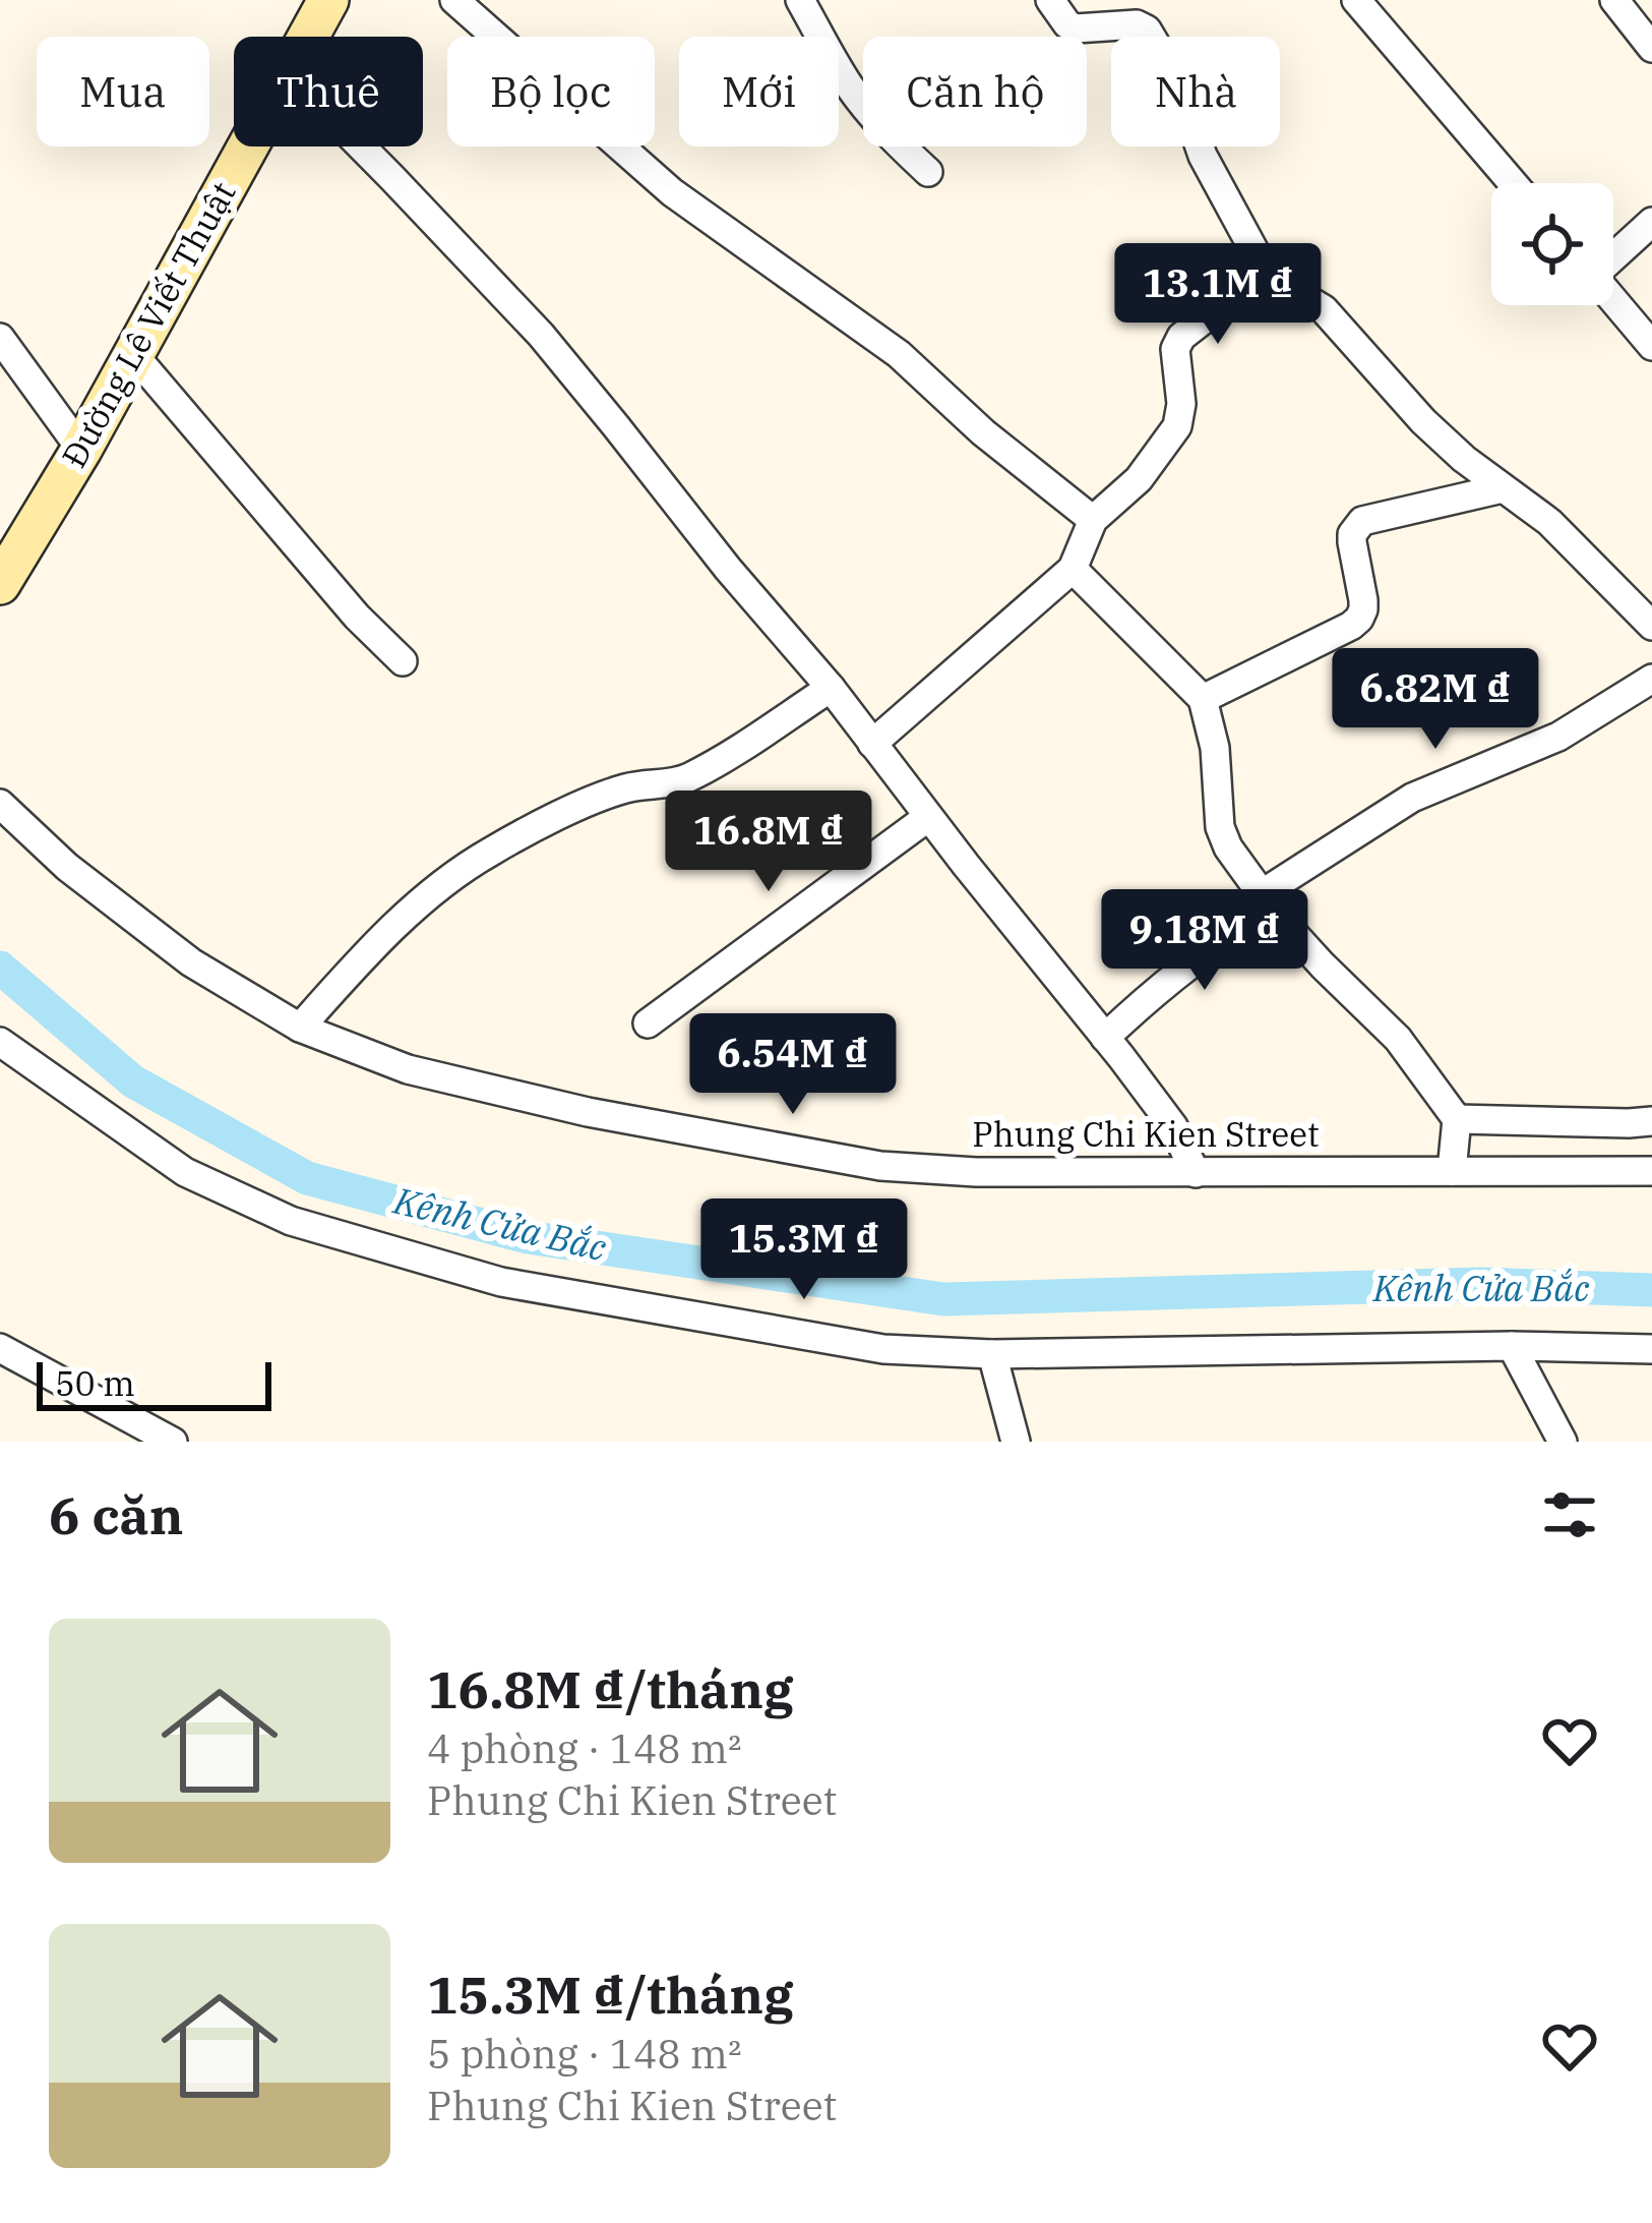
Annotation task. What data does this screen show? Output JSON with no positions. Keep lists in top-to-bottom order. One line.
{"streets":{"main road":["Đường Lê Viết Thuật"],"street":["Phung Chi Kien Street"]},"water":["Kênh Cửa Bắc"],"scale_bar":"50 m","page":{"chip":["Mua","Thuê","Bộ lọc","Mới","Căn hộ","Nhà"],"price":["13.1M ₫","6.82M ₫","16.8M ₫","9.18M ₫","6.54M ₫","15.3M ₫"],"scale":"50 m","heading":"6 căn","list":[{"name":"16.8M ₫/tháng","note":"4 phòng · 148 m² · Phung Chi Kien Street"},{"name":"15.3M ₫/tháng","note":"5 phòng · 148 m² · Phung Chi Kien Street"}]}}
